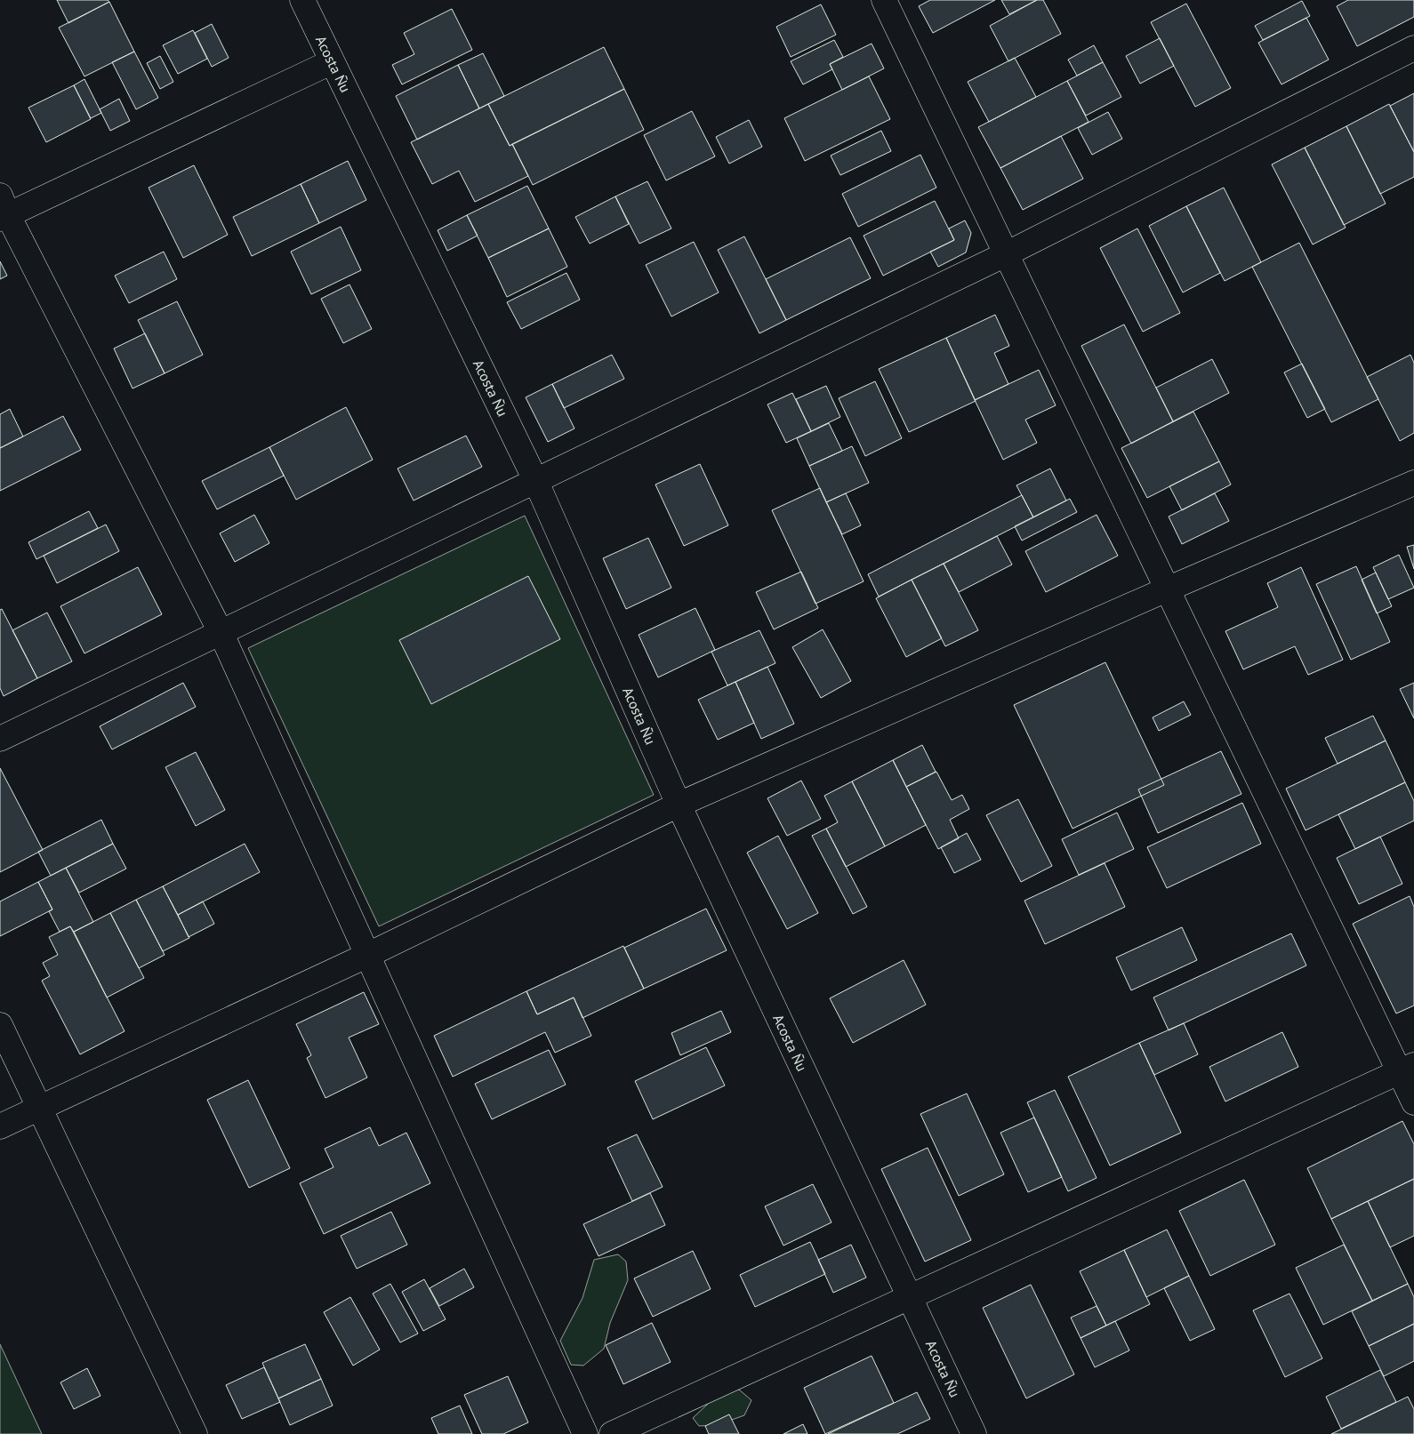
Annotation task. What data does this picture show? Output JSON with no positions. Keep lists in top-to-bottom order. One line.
{"streets":{"street":["Acosta Ñu"]}}
